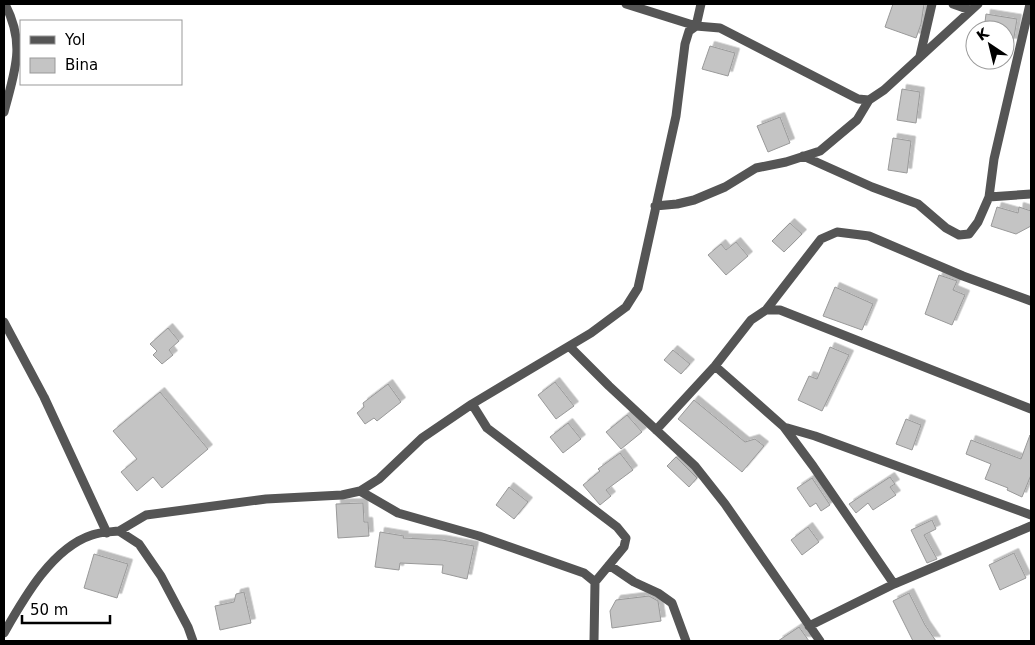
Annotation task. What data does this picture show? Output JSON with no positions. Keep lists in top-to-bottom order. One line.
{"legend":["Yol","Bina"],"scale_bar":"50 m","north":"top left"}
